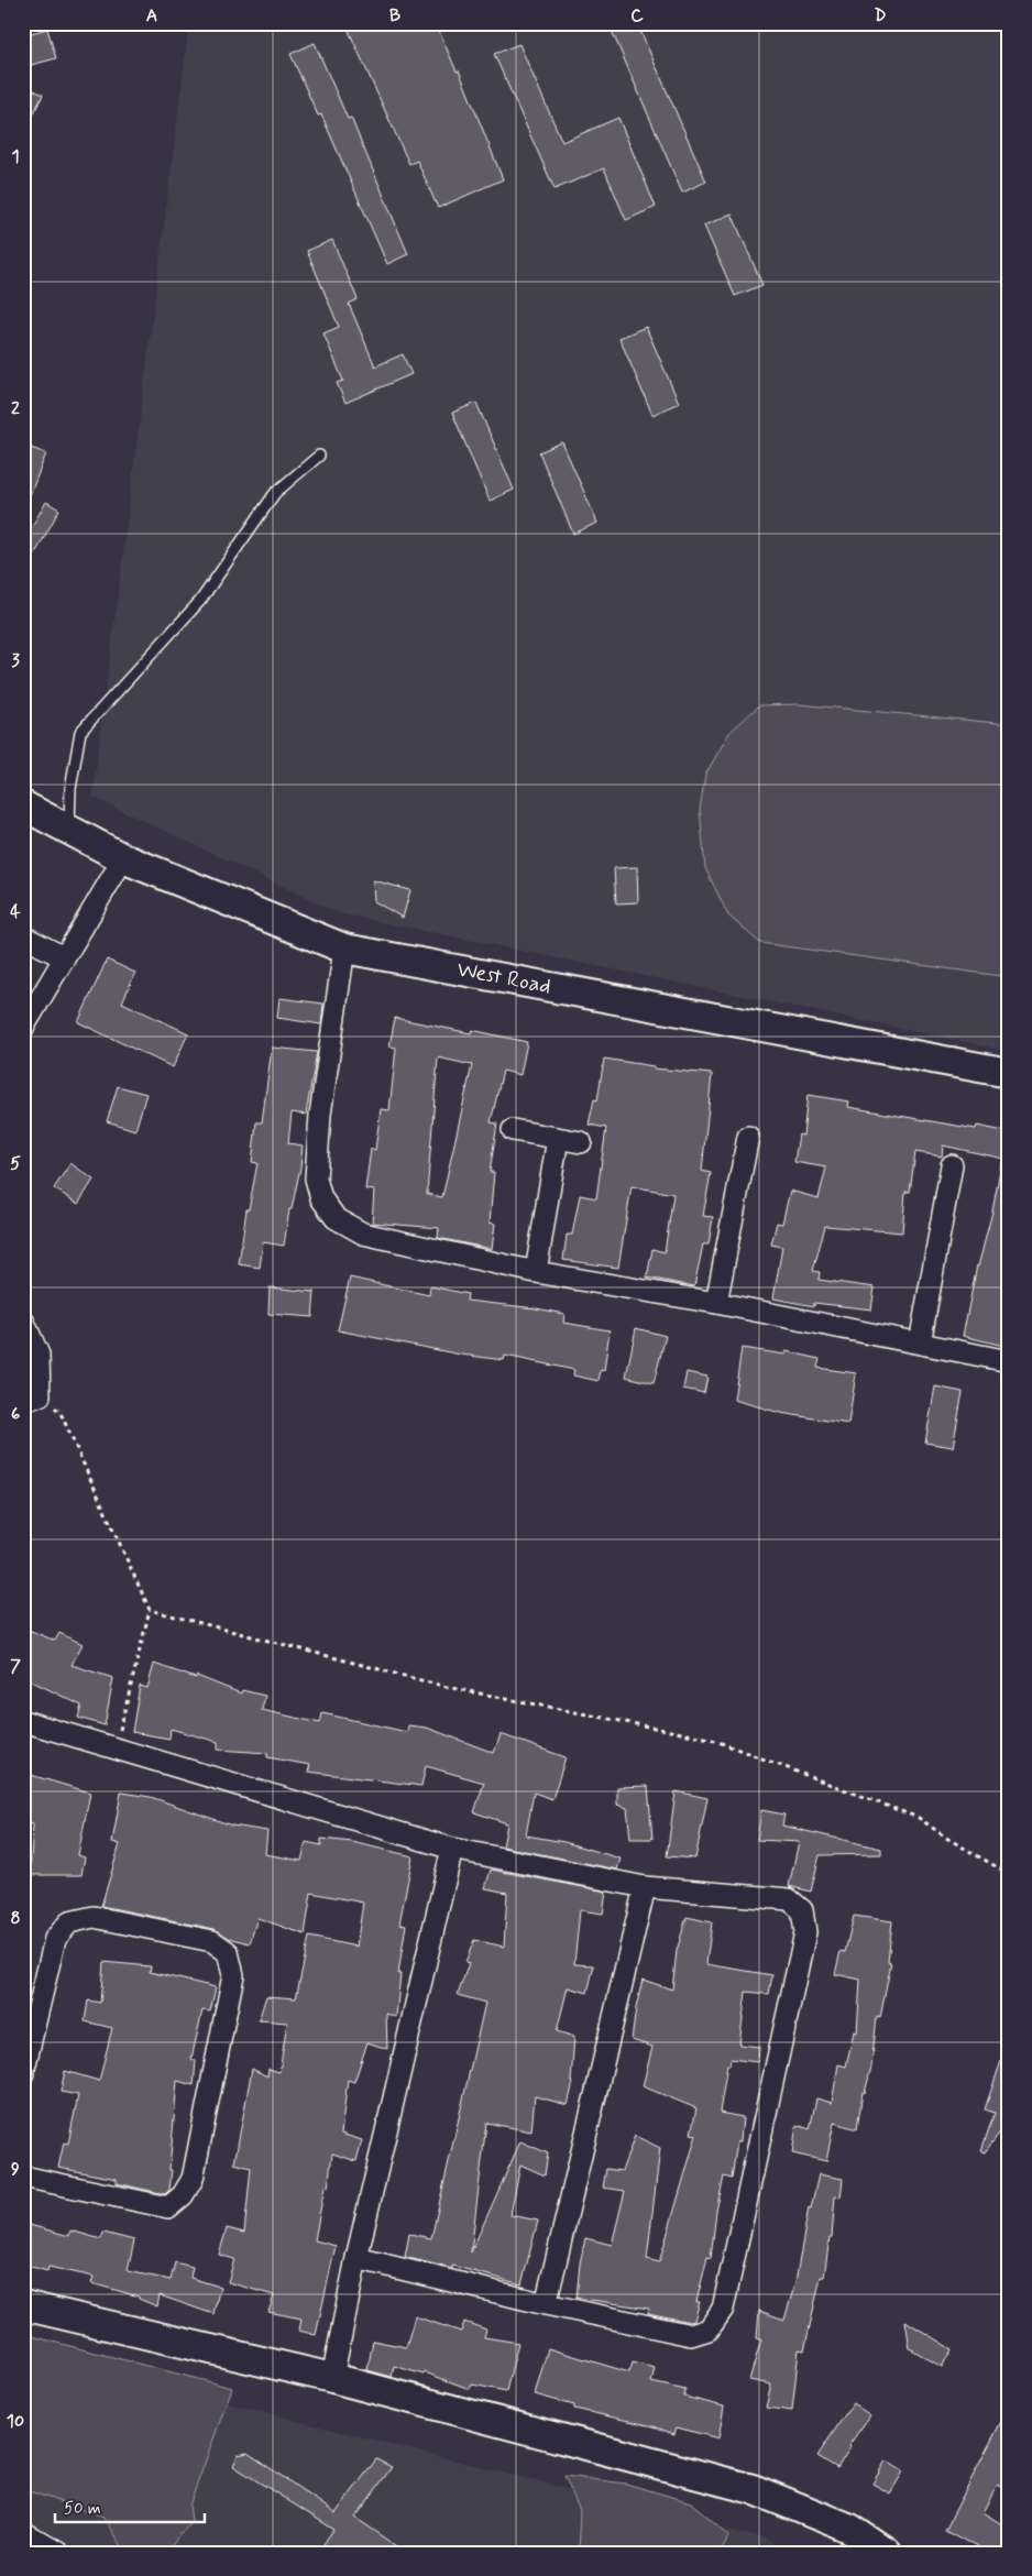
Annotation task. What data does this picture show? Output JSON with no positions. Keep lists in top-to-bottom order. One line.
{"streets":{"street":["West Road"]},"scale_bar":"50 m","grid":{"columns":["A","B","C","D"],"rows":["1","2","3","4","5","6","7","8","9","10"]}}
